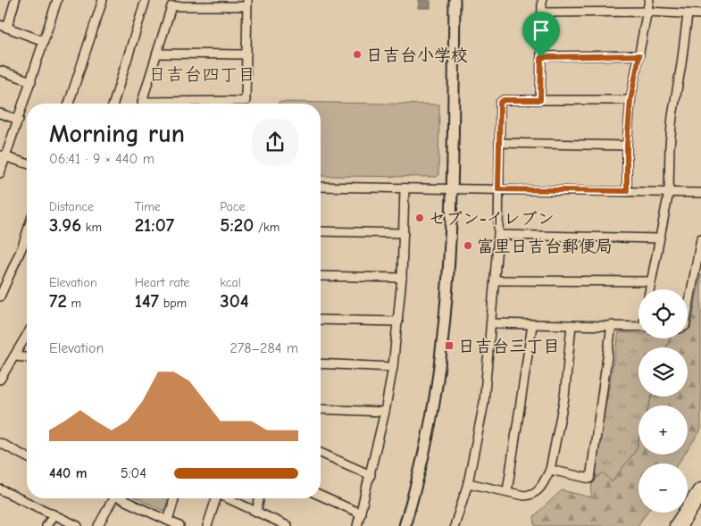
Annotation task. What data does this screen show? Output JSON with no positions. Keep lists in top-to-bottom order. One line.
{"districts":["日吉台四丁目"],"places":{"other":["日吉台小学校","セブン-イレブン","富里日吉台郵便局"],"transit":["日吉台三丁目"]},"page":{"heading":["Morning run","06:41 · 9 × 440 m"],"stats":[["Distance","3.96 km"],["Time","21:07"],["Pace","5:20 /km"],["Elevation","72 m"],["Heart rate","147 bpm"],["kcal","304"]],"map_buttons":["+","−"],"chart":["Elevation","278–284 m"],"list":[{"name":"440 m","note":"5:04"}]}}
